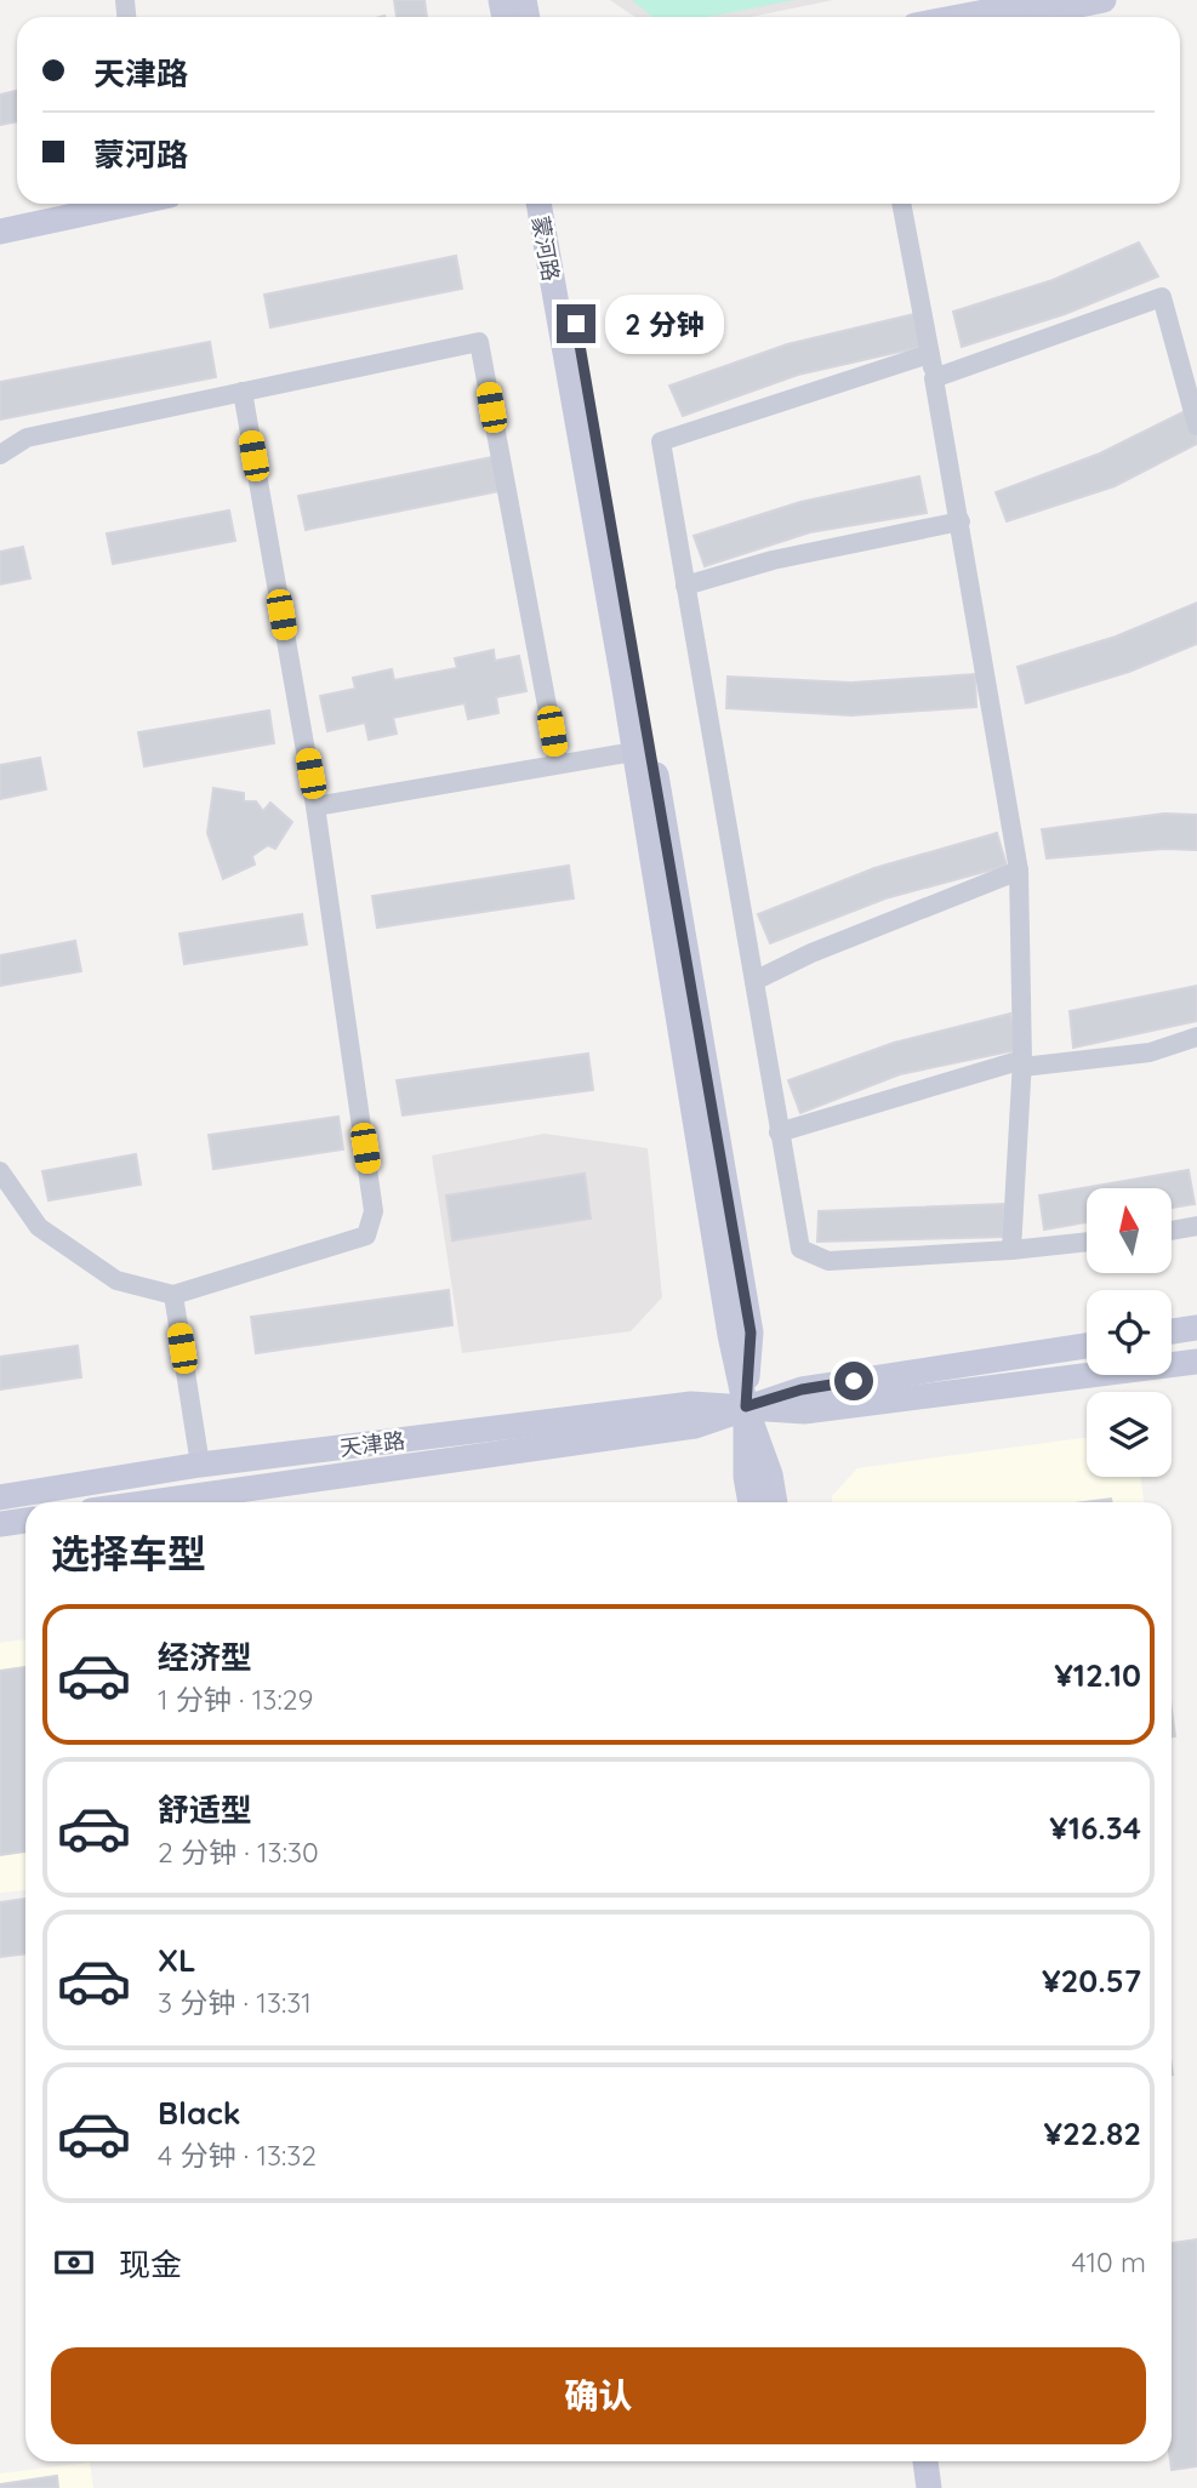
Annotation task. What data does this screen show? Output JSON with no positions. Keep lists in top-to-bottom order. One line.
{"streets":{"street":["蒙河路","天津路"]},"crossings":[["蒙河路","天津路"]],"north":"top","page":{"banner":["天津路","蒙河路"],"bubble":"2 分钟","heading":"选择车型","list":[{"name":"经济型","note":"1 分钟 · 13:29","value":"¥12.10"},{"name":"舒适型","note":"2 分钟 · 13:30","value":"¥16.34"},{"name":"XL","note":"3 分钟 · 13:31","value":"¥20.57"},{"name":"Black","note":"4 分钟 · 13:32","value":"¥22.82"}],"pay":["现金","410 m"],"buttons":"确认"}}
